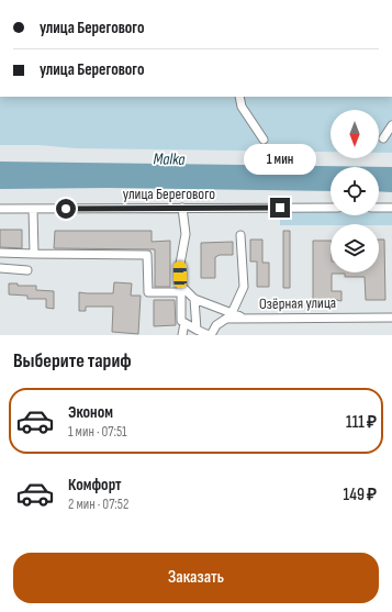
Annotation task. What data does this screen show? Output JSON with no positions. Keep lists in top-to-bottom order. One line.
{"streets":{"street":["улица Берегового","Озёрная улица"]},"water":["Malka"],"north":"bottom","page":{"banner":["улица Берегового","улица Берегового"],"bubble":"1 мин","heading":"Выберите тариф","list":[{"name":"Эконом","note":"1 мин · 07:51","value":"111 ₽"},{"name":"Комфорт","note":"2 мин · 07:52","value":"149 ₽"}],"buttons":"Заказать"}}
